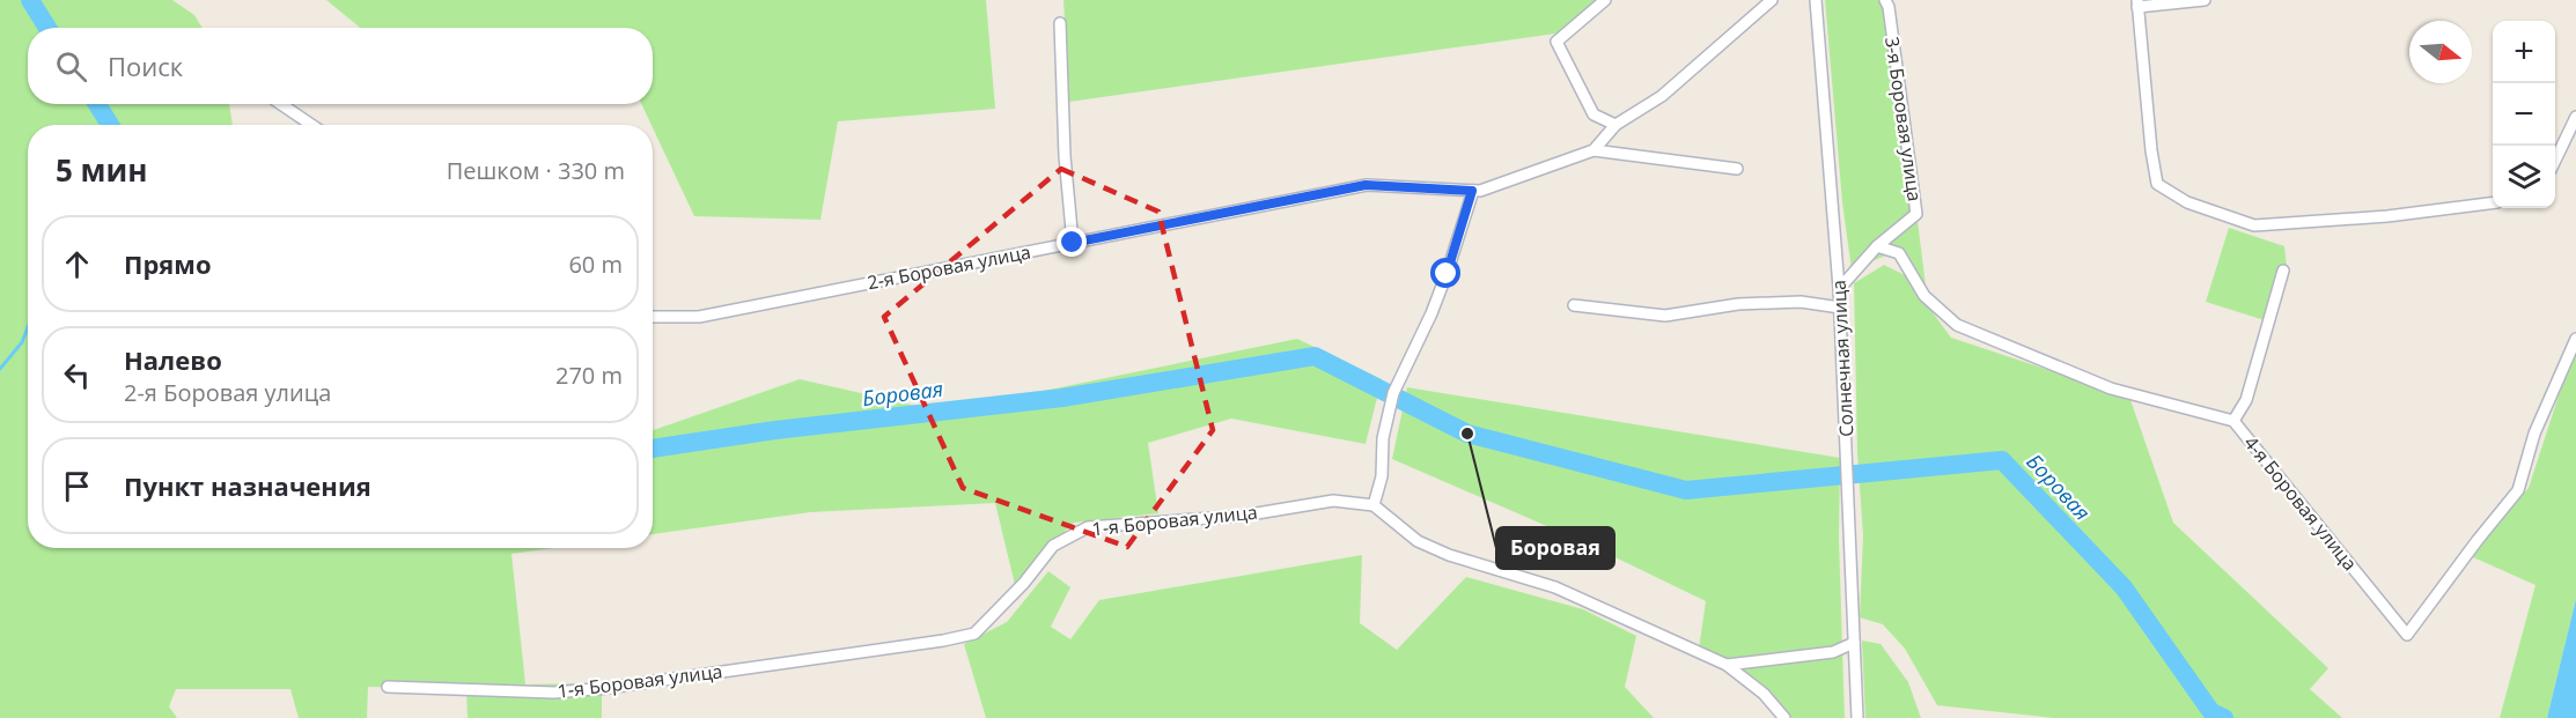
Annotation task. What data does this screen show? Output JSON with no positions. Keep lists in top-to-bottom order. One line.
{"streets":{"street":["3-я Боровая улица","2-я Боровая улица","Солнечная улица","4-я Боровая улица","1-я Боровая улица"]},"crossings":[["3-я Боровая улица","Солнечная улица"],["3-я Боровая улица","4-я Боровая улица"]],"water":["Боровая"],"places":["Боровая"],"north":"right","page":{"map_buttons":["+","−"],"search":"Поиск","heading":["5 мин","Пешком · 330 m"],"list":[["Прямо","60 m"],["Налево","2-я Боровая улица","270 m"],"Пункт назначения"]}}
